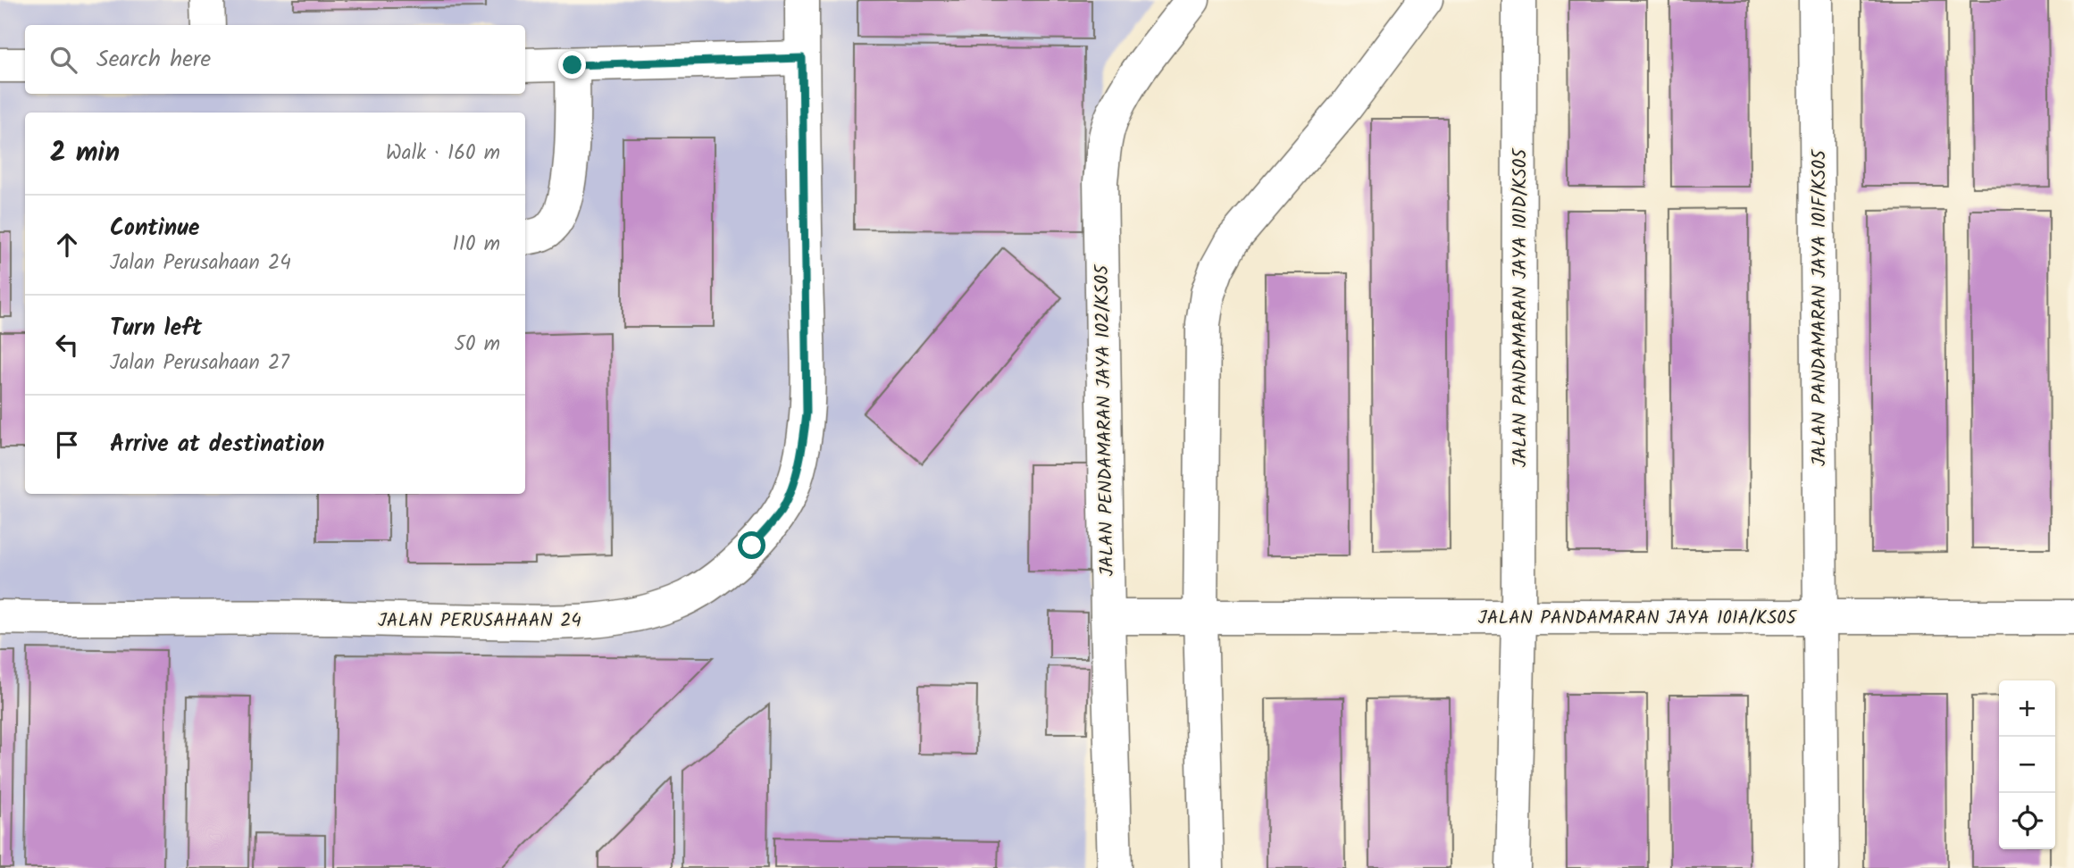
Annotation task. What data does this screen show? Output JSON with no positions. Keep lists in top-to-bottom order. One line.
{"streets":{"street":["JALAN PANDAMARAN JAYA 101D/KS05","JALAN PANDAMARAN JAYA 101F/KS05","JALAN PENDAMARAN JAYA 102/KS05","JALAN PANDAMARAN JAYA 101A/KS05","JALAN PERUSAHAAN 24"]},"crossings":[["JALAN PANDAMARAN JAYA 101D/KS05","JALAN PANDAMARAN JAYA 101A/KS05"],["JALAN PANDAMARAN JAYA 101F/KS05","JALAN PANDAMARAN JAYA 101A/KS05"],["JALAN PENDAMARAN JAYA 102/KS05","JALAN PANDAMARAN JAYA 101A/KS05"]],"page":{"search":"Search here","heading":["2 min","Walk · 160 m"],"list":[["Continue","Jalan Perusahaan 24","110 m"],["Turn left","Jalan Perusahaan 27","50 m"],"Arrive at destination"],"map_buttons":["+","−"]}}
